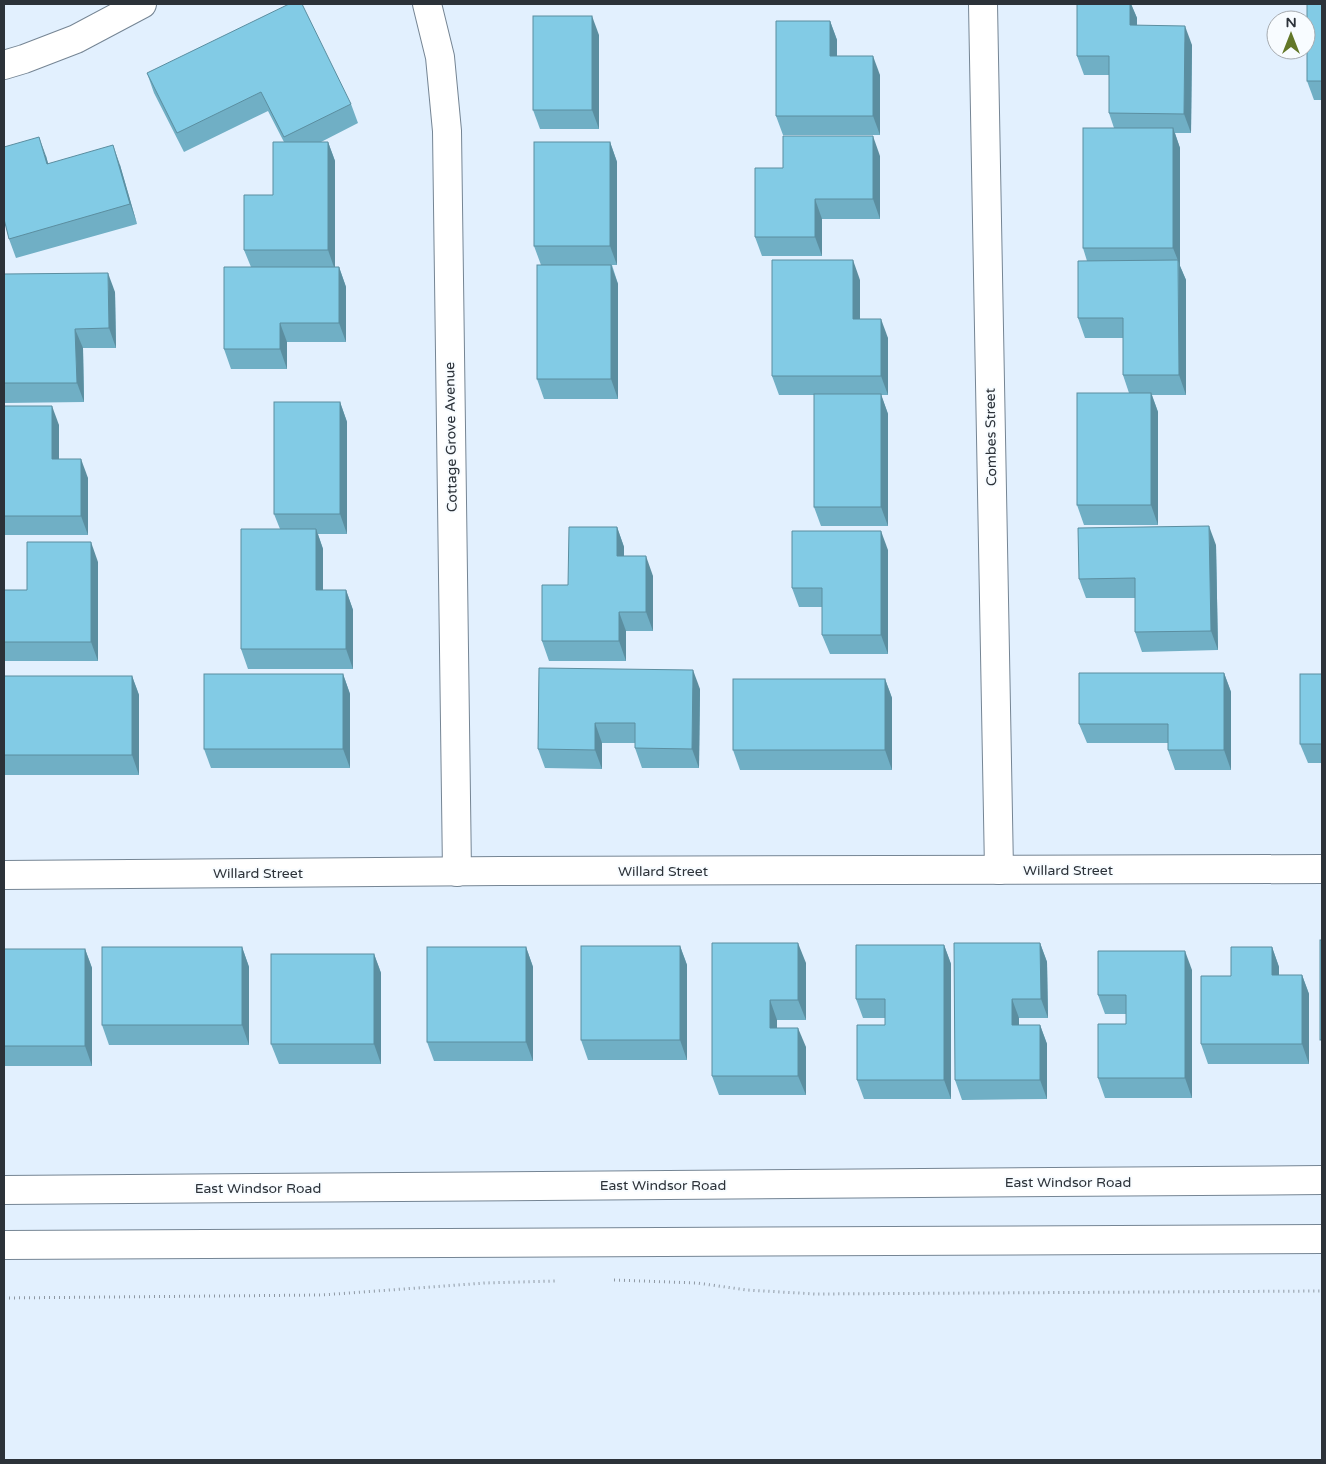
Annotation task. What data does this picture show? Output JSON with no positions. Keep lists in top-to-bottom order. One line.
{"streets":{"street":["Cottage Grove Avenue","Combes Street","Willard Street","East Windsor Road"]},"crossings":[["Cottage Grove Avenue","Willard Street"],["Combes Street","Willard Street"]],"north":"top"}
